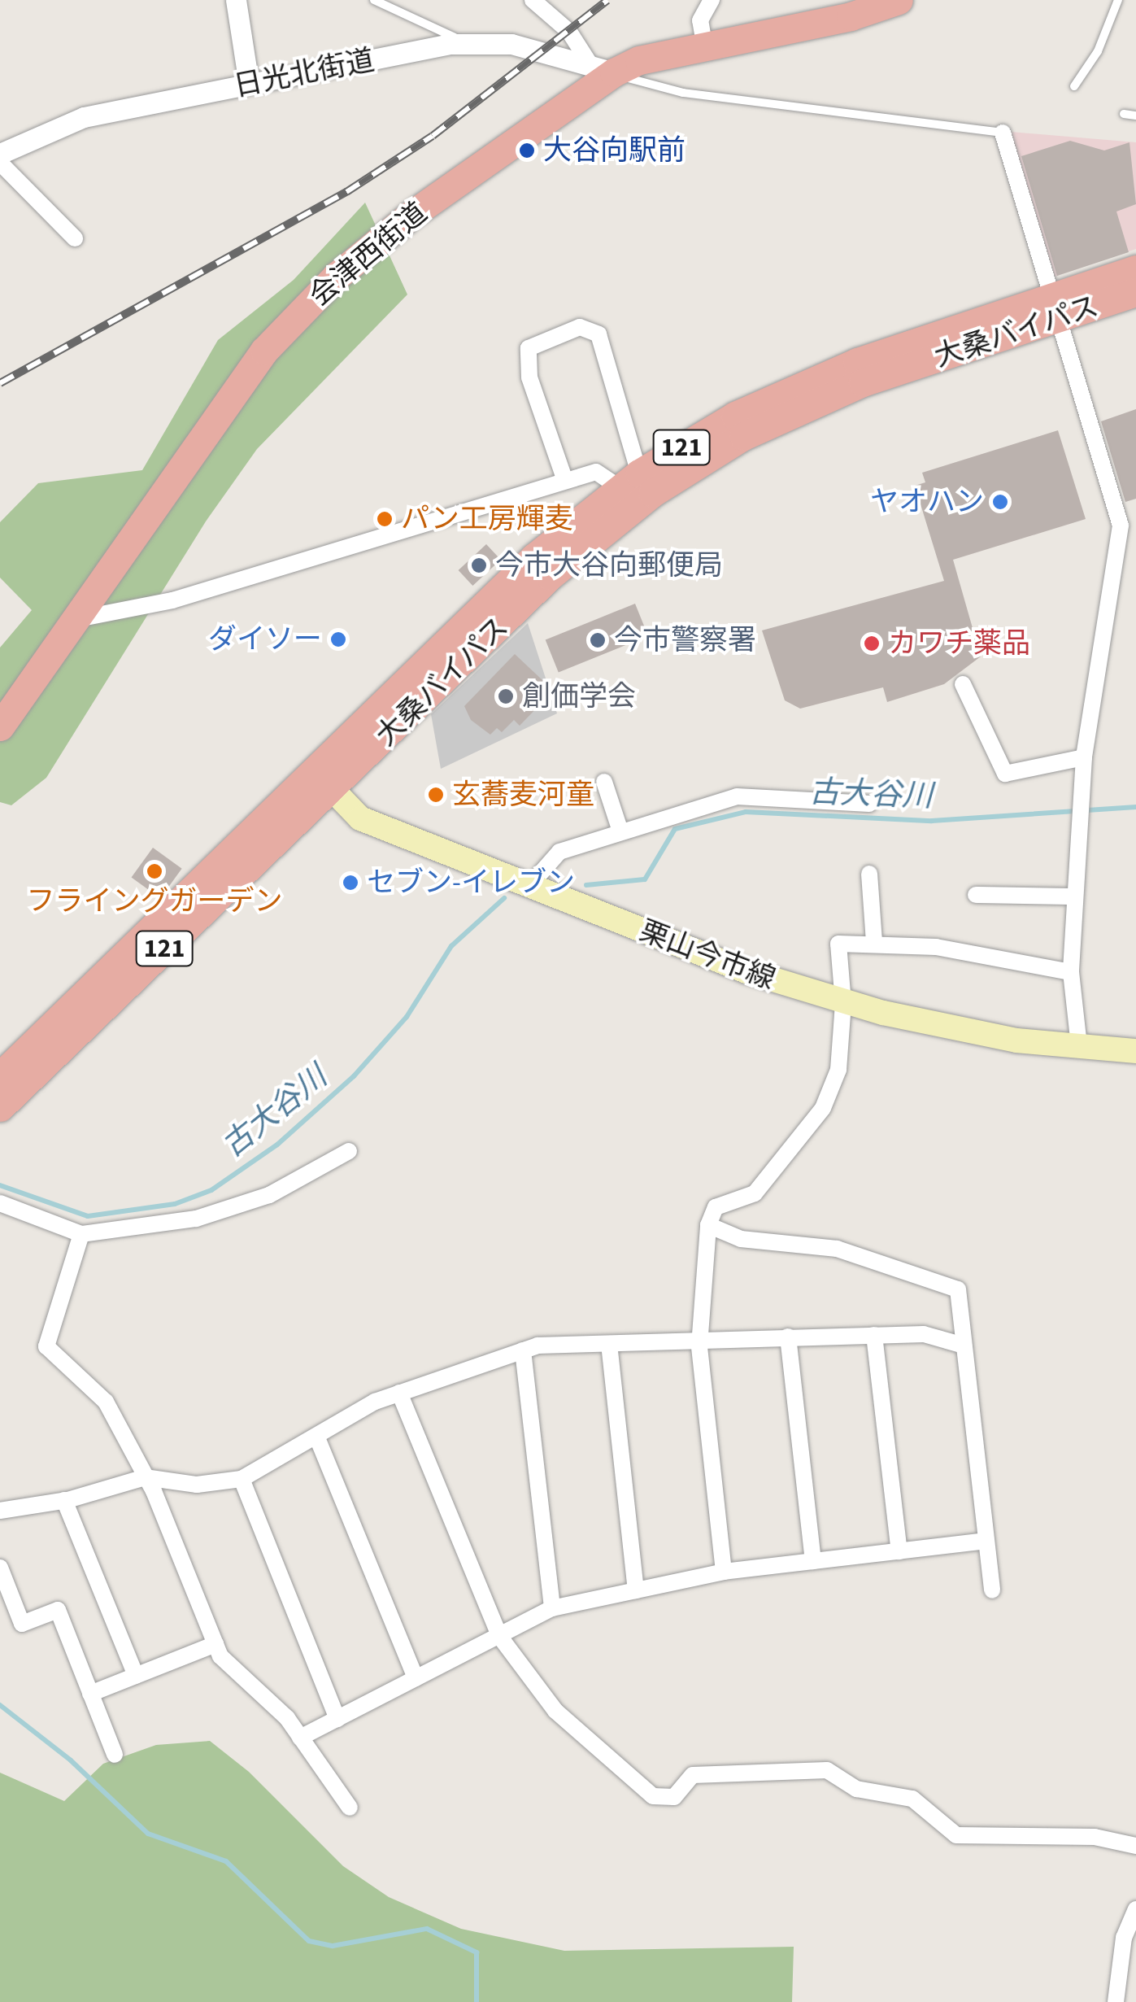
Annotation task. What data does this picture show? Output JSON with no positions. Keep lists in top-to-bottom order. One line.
{"streets":{"highway":["会津西街道","大桑バイパス","121"],"main road":["栗山今市線"],"street":["日光北街道"]},"crossings":[["日光北街道","会津西街道"],["大桑バイパス","栗山今市線"]],"water":["古大谷川"],"places":["大谷向駅前","ヤオハン","パン工房輝麦","今市大谷向郵便局","ダイソー","今市警察署","カワチ薬品","創価学会","玄蕎麦河童","フライングガーデン","セブン-イレブン"]}
